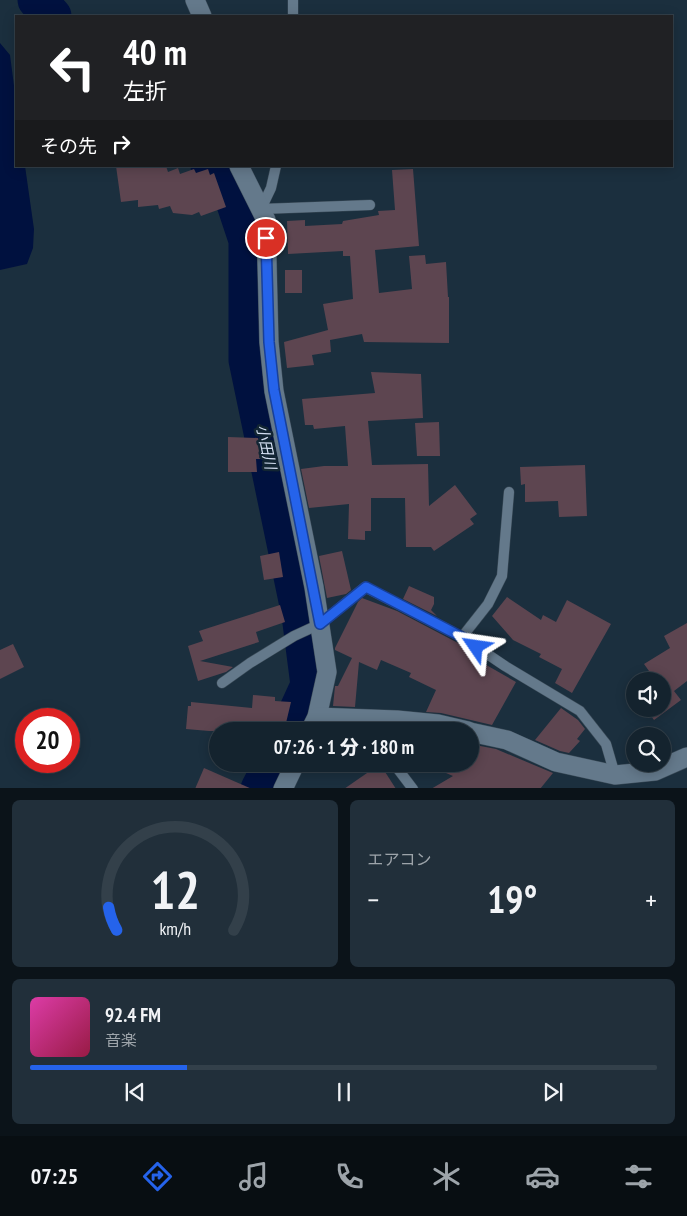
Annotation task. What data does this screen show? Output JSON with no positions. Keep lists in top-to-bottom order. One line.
{"water":["小田川"],"page":{"turn":["40 m","左折"],"then":"その先","limit":"20","trip":"07:26 · 1 分 · 180 m","tile":"エアコン","heat":["−","19°","+"],"song":["92.4 FM","音楽"],"tabs":"07:25","gauge":["12","km/h"]}}
